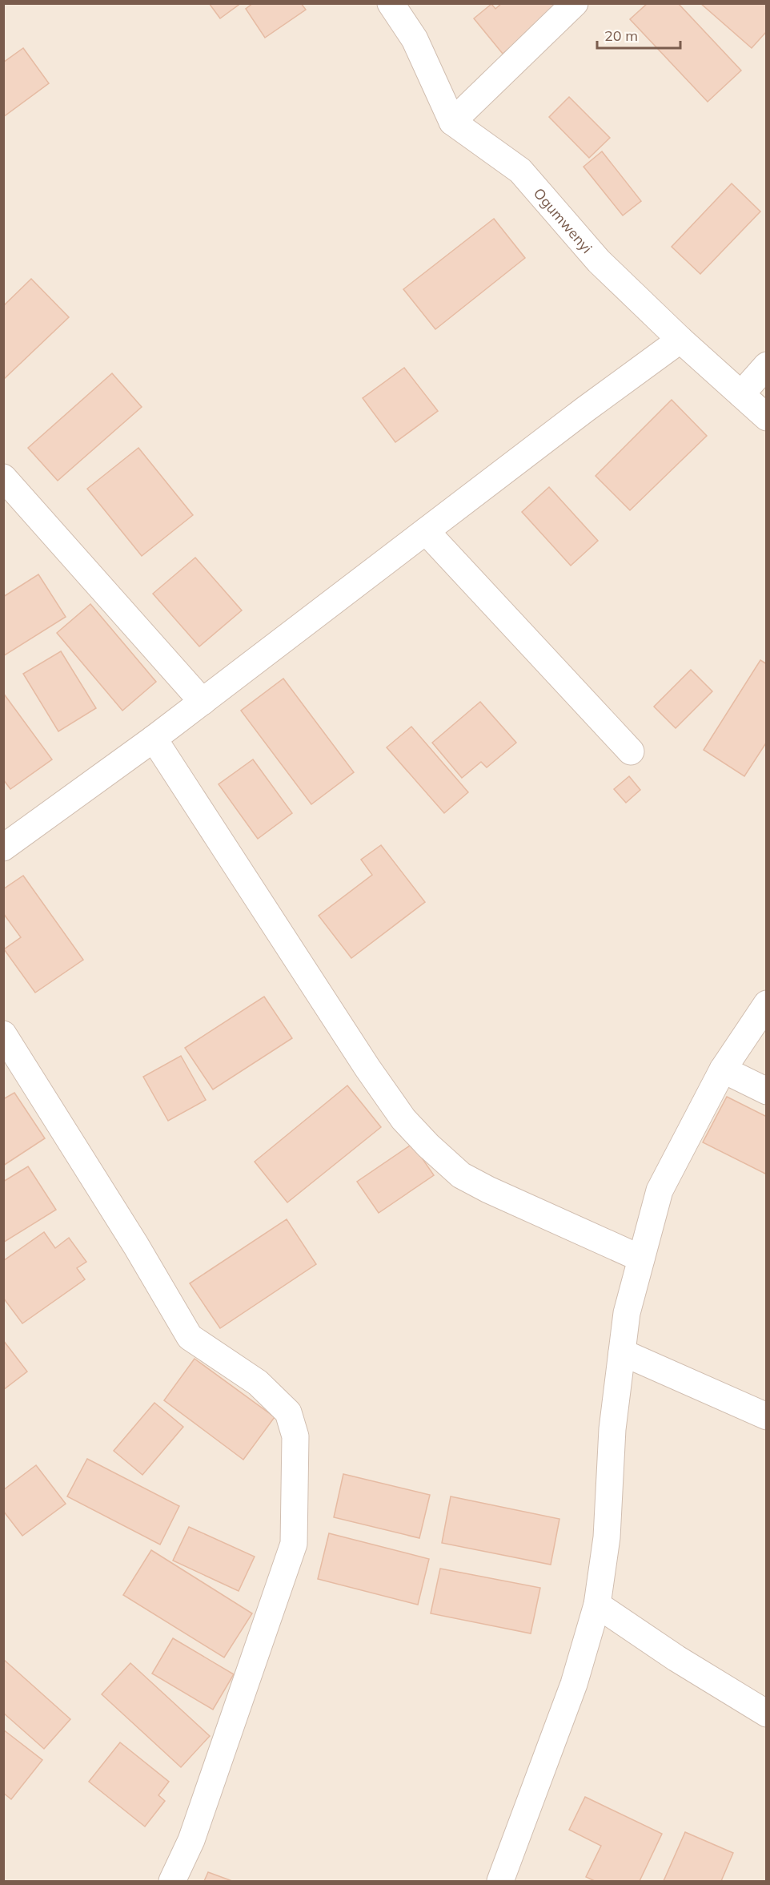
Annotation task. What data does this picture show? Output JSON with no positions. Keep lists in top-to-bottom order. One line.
{"streets":{"street":["Ogumwenyi"]},"scale_bar":"20 m"}
